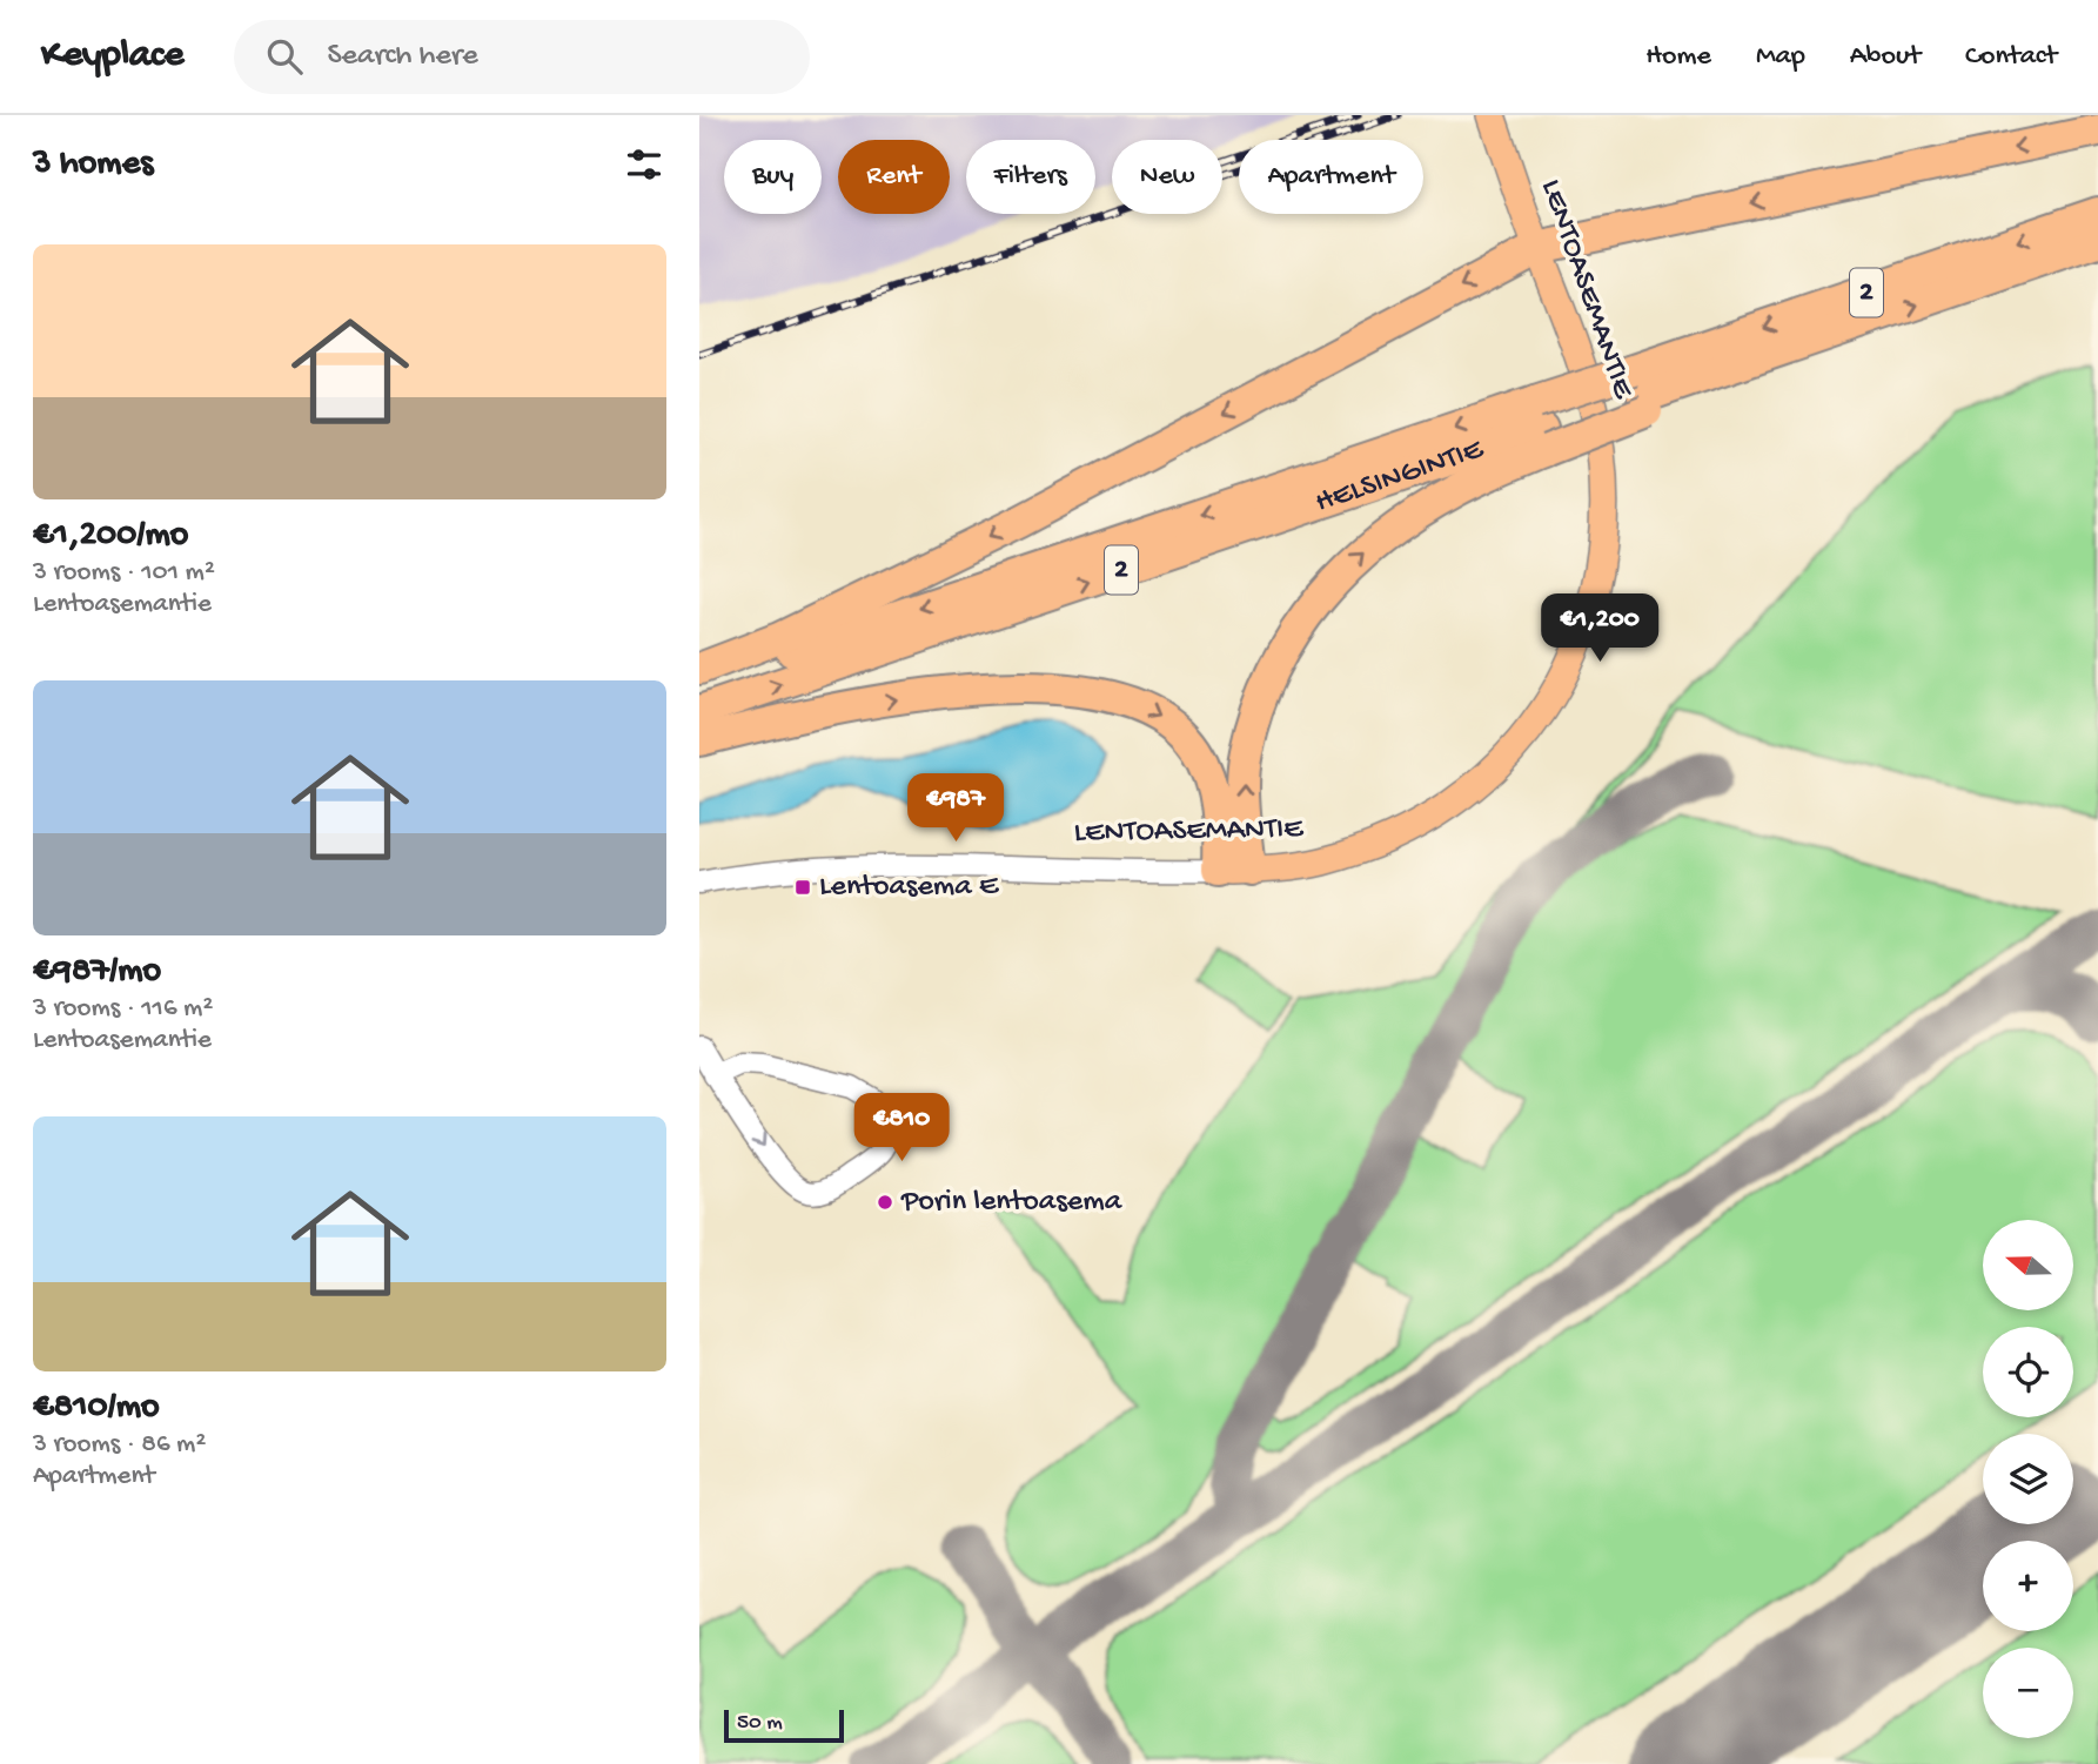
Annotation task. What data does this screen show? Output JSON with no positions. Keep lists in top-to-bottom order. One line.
{"streets":{"highway":["2","HELSINGINTIE"],"main road":["LENTOASEMANTIE"]},"places":{"transit":["Lentoasema E"],"other":["Porin lentoasema"]},"scale_bar":"50 m","north":"left","page":{"header":"Keyplace","search":"Search here","nav":["Home","Map","About","Contact"],"heading":"3 homes","chip":["Buy","Rent","Filters","New","Apartment"],"list":[{"name":"€1,200/mo","note":"3 rooms · 101 m² · Lentoasemantie"},{"name":"€987/mo","note":"3 rooms · 116 m² · Lentoasemantie"},{"name":"€810/mo","note":"3 rooms · 86 m² · Apartment"}],"price":["€1,200","€987","€810"],"map_buttons":["+","−"],"scale":"50 m"}}
